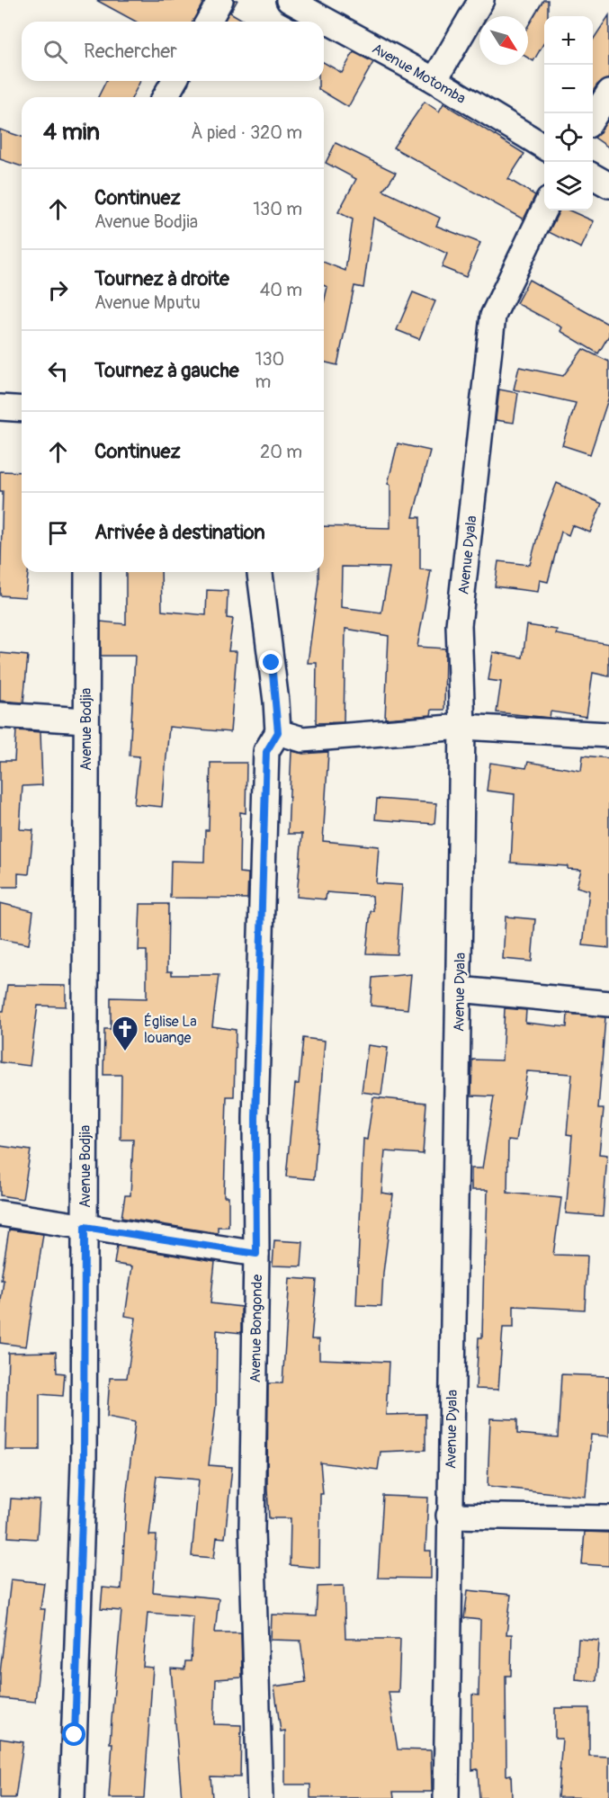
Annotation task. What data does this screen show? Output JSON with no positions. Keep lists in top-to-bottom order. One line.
{"streets":{"street":["Avenue Motomba","Avenue Dyala","Avenue Bodjia","Avenue Bongonde"]},"places":{"church":["Église La louange"]},"north":"bottom right","page":{"map_buttons":["+","−"],"search":"Rechercher","heading":["4 min","À pied · 320 m"],"list":[["Continuez","Avenue Bodjia","130 m"],["Tournez à droite","Avenue Mputu","40 m"],["Tournez à gauche","130 m"],["Continuez","20 m"],"Arrivée à destination"]}}
